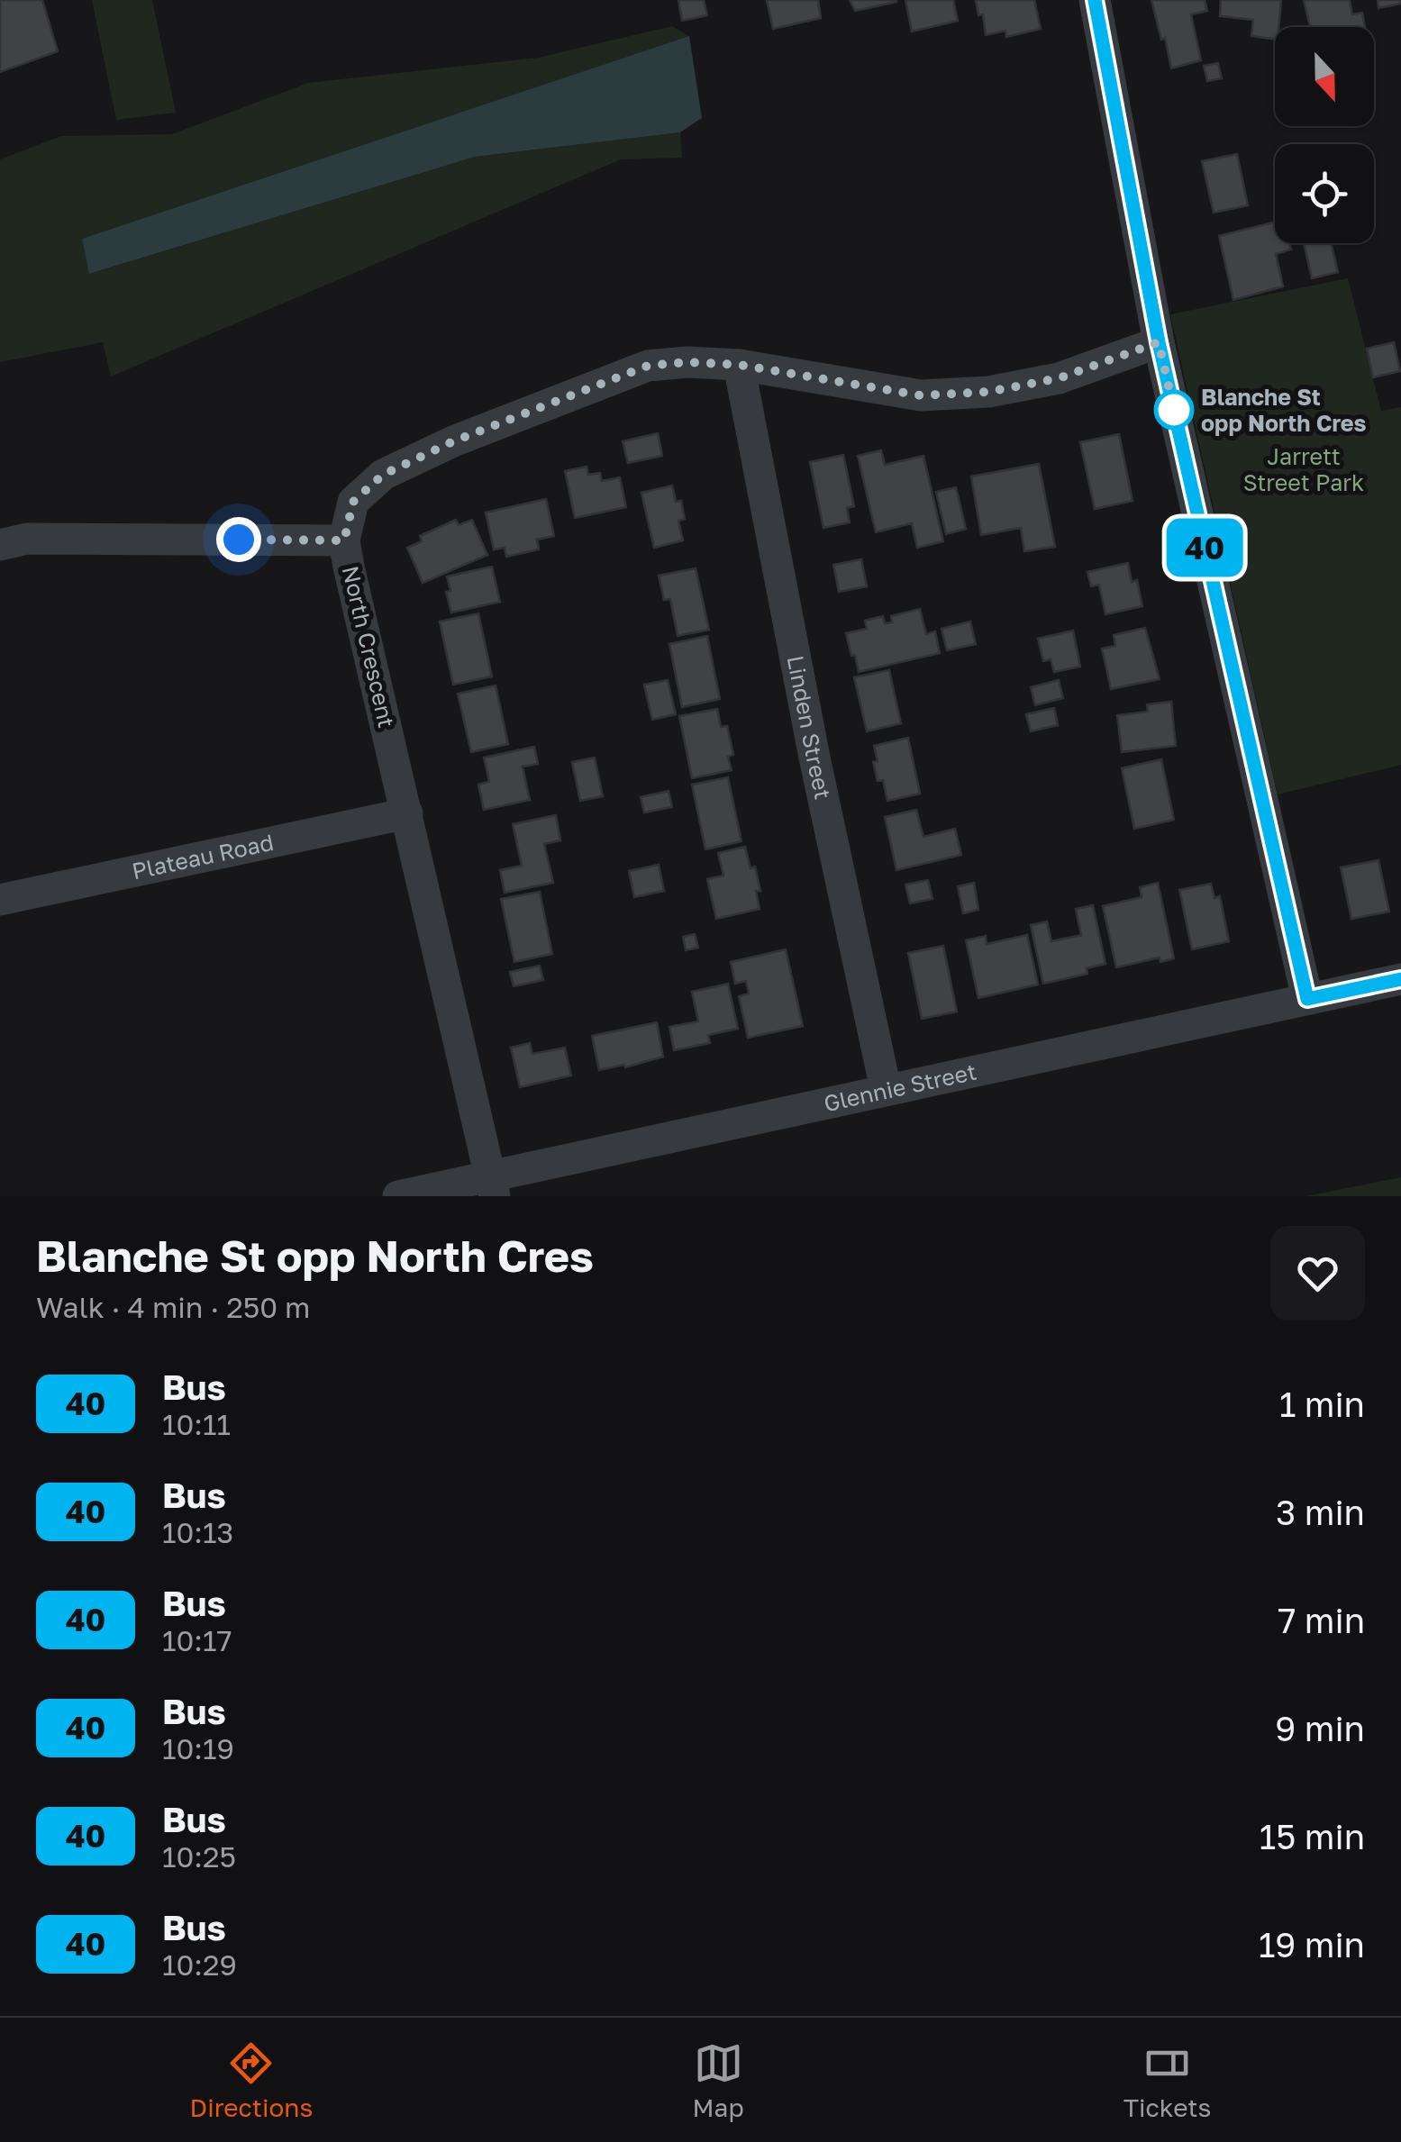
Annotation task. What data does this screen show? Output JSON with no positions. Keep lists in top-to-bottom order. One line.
{"streets":{"street":["North Crescent","Linden Street","Plateau Road","Glennie Street"]},"crossings":[["North Crescent","Linden Street"],["North Crescent","Plateau Road"],["North Crescent","Glennie Street"],["Linden Street","Glennie Street"]],"parks":["Jarrett Street Park"],"places":["Blanche St opp North Cres"],"lines":["bus line 40"],"north":"bottom","page":{"on_map":"40","heading":["Blanche St opp North Cres","Walk · 4 min · 250 m"],"list":[{"mark":"40","name":"Bus","note":"10:11","value":"1 min"},{"mark":"40","name":"Bus","note":"10:13","value":"3 min"},{"mark":"40","name":"Bus","note":"10:17","value":"7 min"},{"mark":"40","name":"Bus","note":"10:19","value":"9 min"},{"mark":"40","name":"Bus","note":"10:25","value":"15 min"},{"mark":"40","name":"Bus","note":"10:29","value":"19 min"}],"tabs":["Directions","Map","Tickets"]}}
